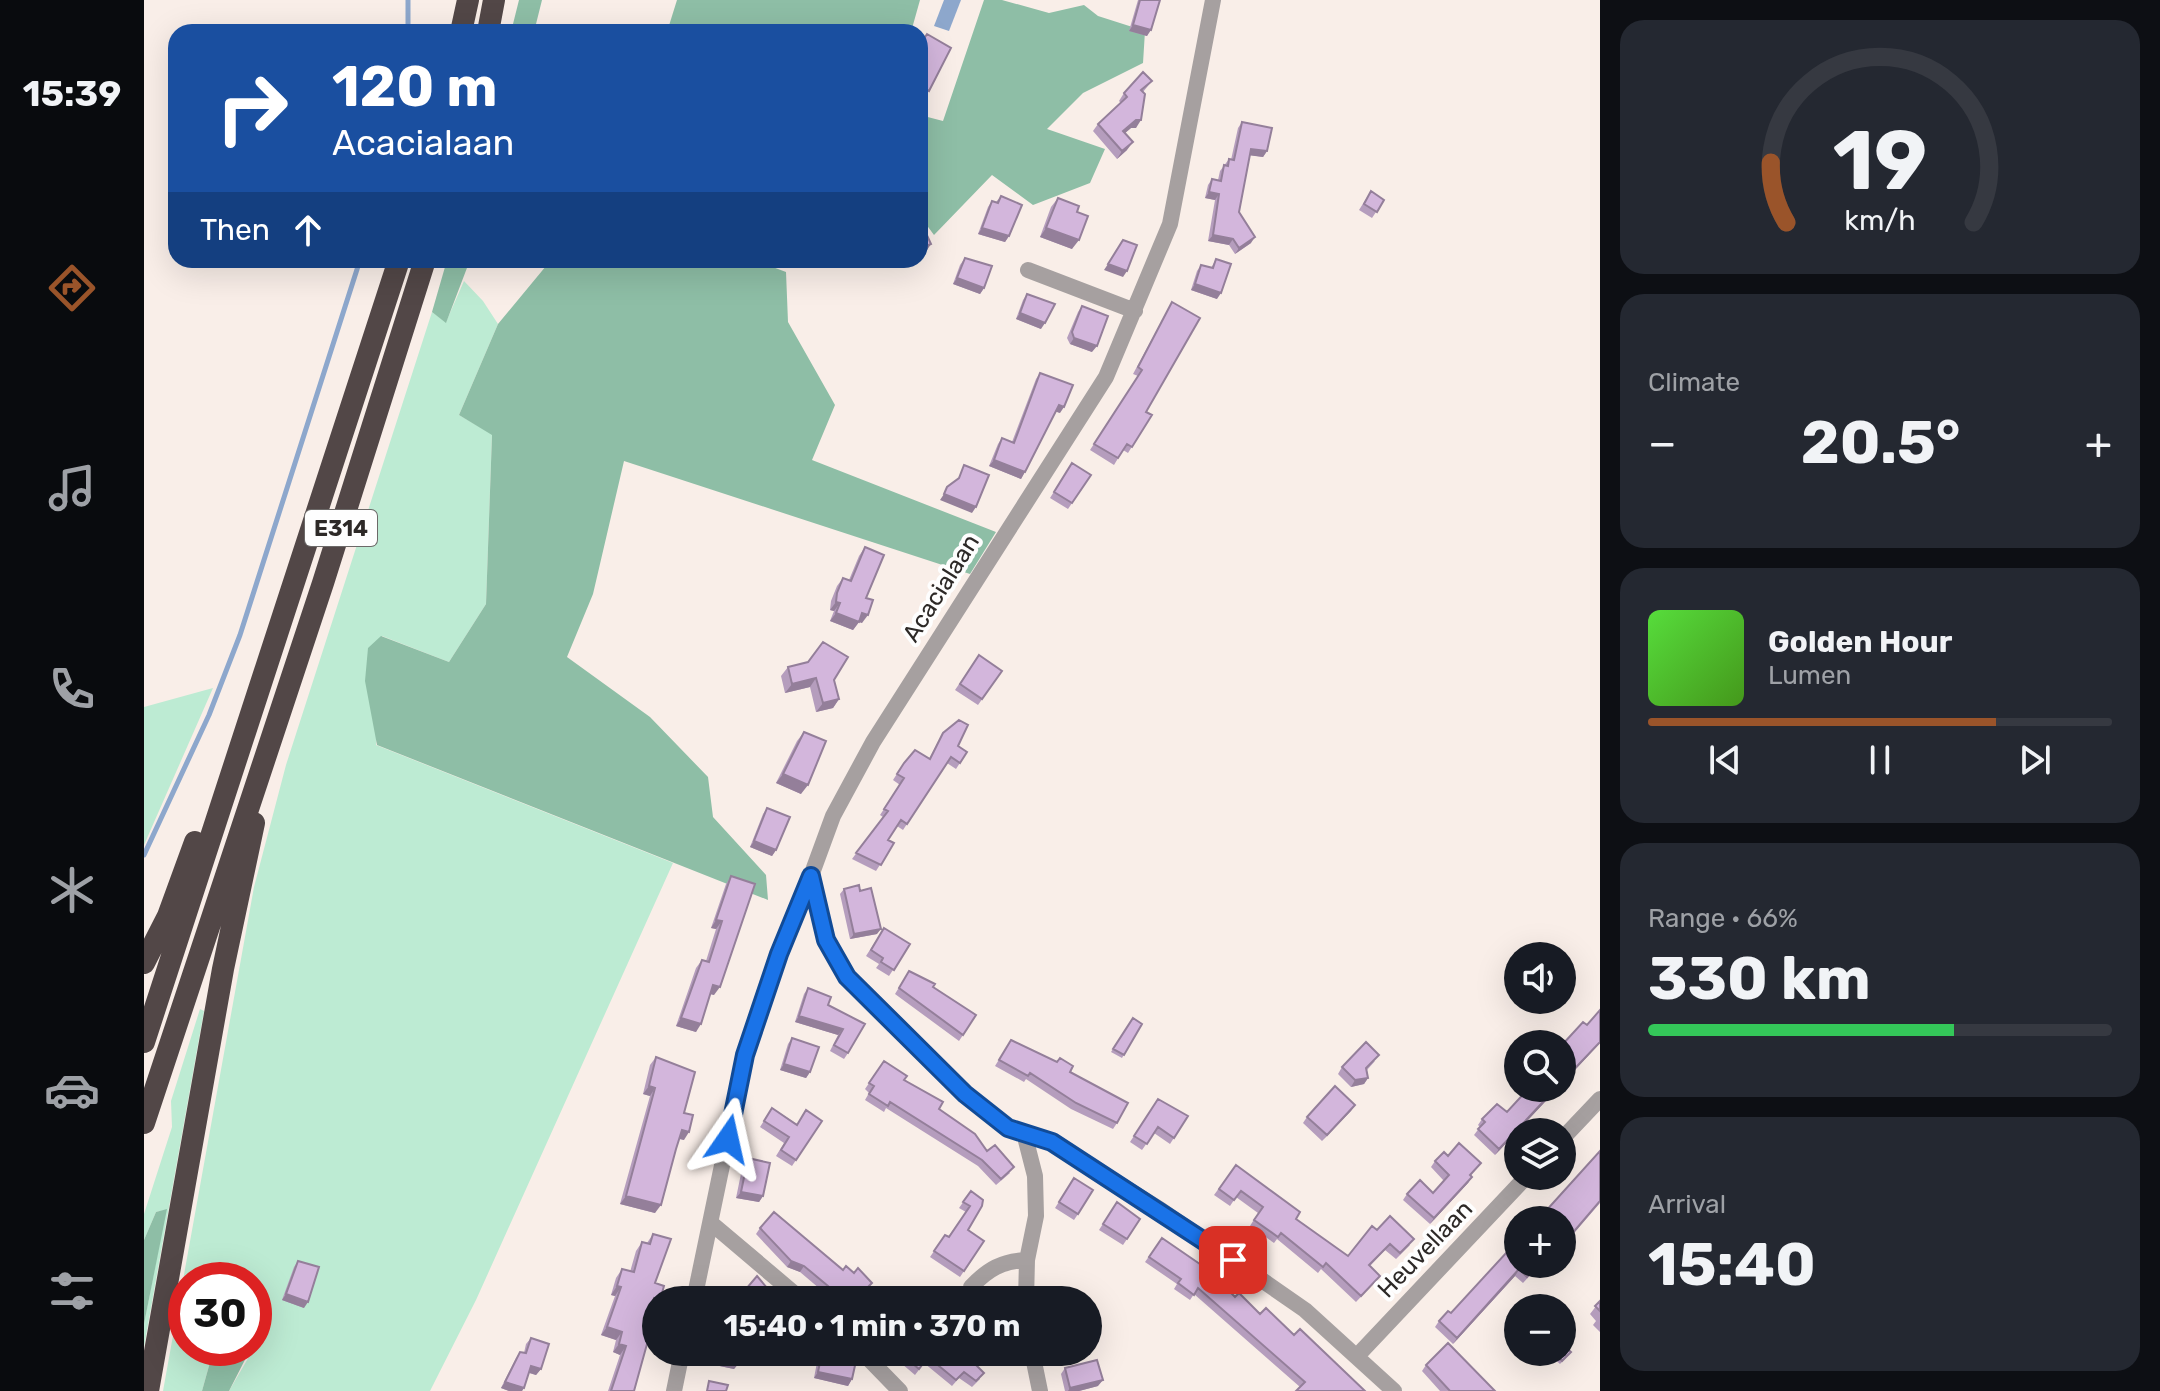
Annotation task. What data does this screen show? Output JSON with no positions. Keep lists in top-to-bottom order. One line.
{"streets":{"highway":["E314"],"street":["Acacialaan","Heuvellaan"]},"page":{"tabs":"15:39","turn":["120 m","Acacialaan"],"then":"Then","tile":["Climate",["Range · 66%","330 km"],["Arrival","15:40"]],"heat":["−","20.5°","+"],"song":["Golden Hour","Lumen"],"map_buttons":["+","−"],"limit":"30","trip":"15:40 · 1 min · 370 m","gauge":["19","km/h"]}}
